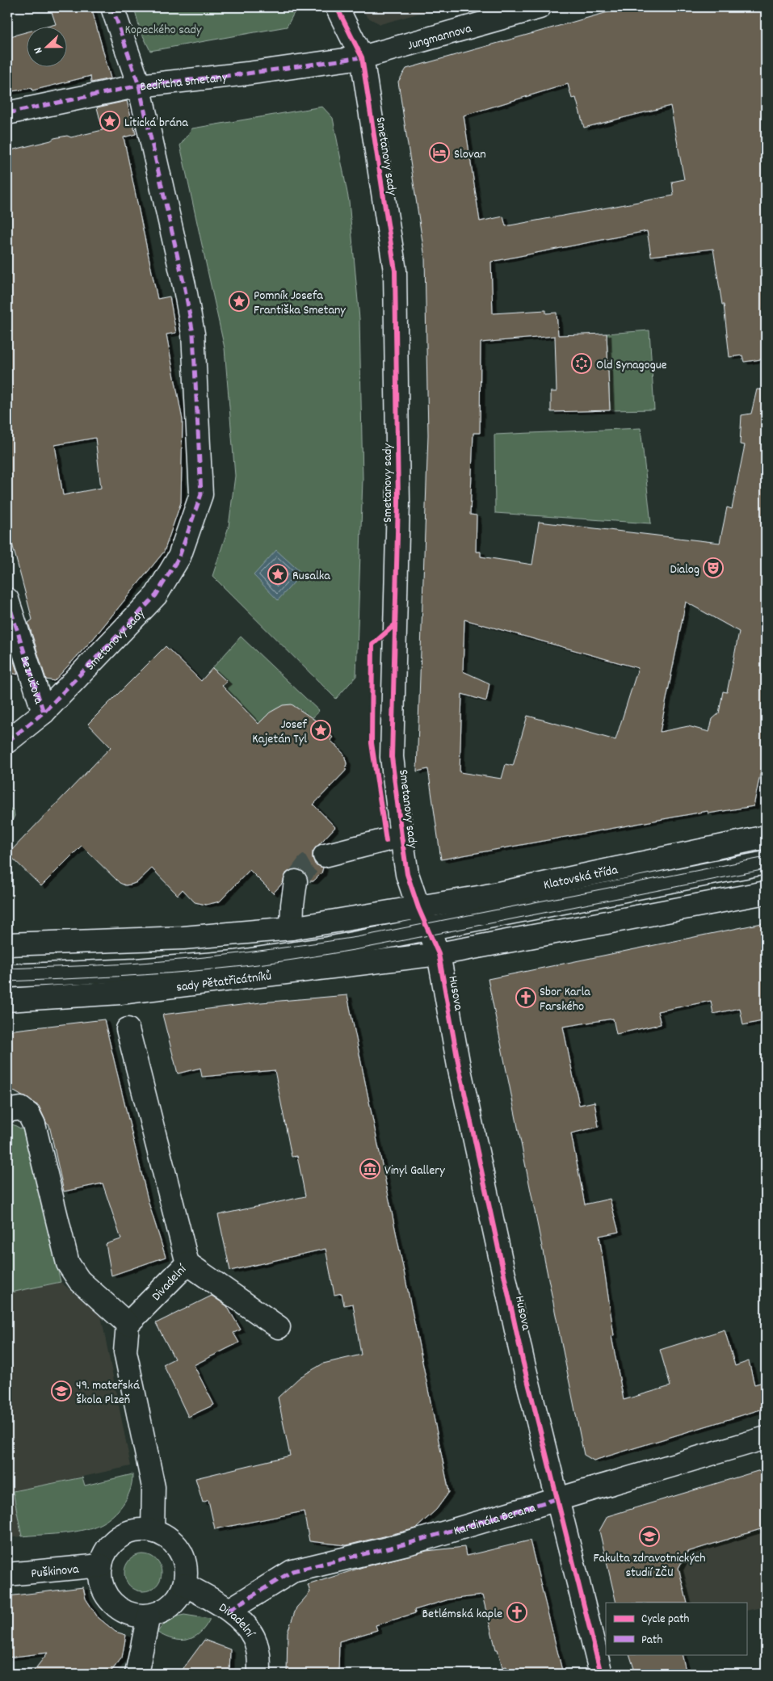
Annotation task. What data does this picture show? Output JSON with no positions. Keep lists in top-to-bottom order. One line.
{"streets":{"street":["Jungmannova","Bedřicha Smetany","Smetanovy sady","Bezručova","Klatovská třída","sady Pětatřicátníků","Husova","Divadelní","Kardinála Berana","Puškinova"]},"crossings":[["Jungmannova","Bedřicha Smetany"],["Jungmannova","Smetanovy sady"],["Bedřicha Smetany","Smetanovy sady"],["Smetanovy sady","Bezručova"],["Smetanovy sady","Klatovská třída"],["Klatovská třída","sady Pětatřicátníků"],["sady Pětatřicátníků","Husova"],["Husova","Kardinála Berana"],["Divadelní","Kardinála Berana"],["Divadelní","Puškinova"]],"parks":["Kopeckého sady"],"places":{"place":["Litická brána","Pomník Josefa Františka Smetany","Rusalka","Josef Kajetán Tyl"],"hotel":["Slovan"],"synagogue":["Old Synagogue"],"theatre":["Dialog"],"church":["Sbor Karla Farského","Betlémská kaple"],"museum":["Vinyl Gallery"],"school or university":["49. mateřská škola Plzeň","Fakulta zdravotnických studií ZČU"]},"legend":["Cycle path","Path"],"north":"left"}
